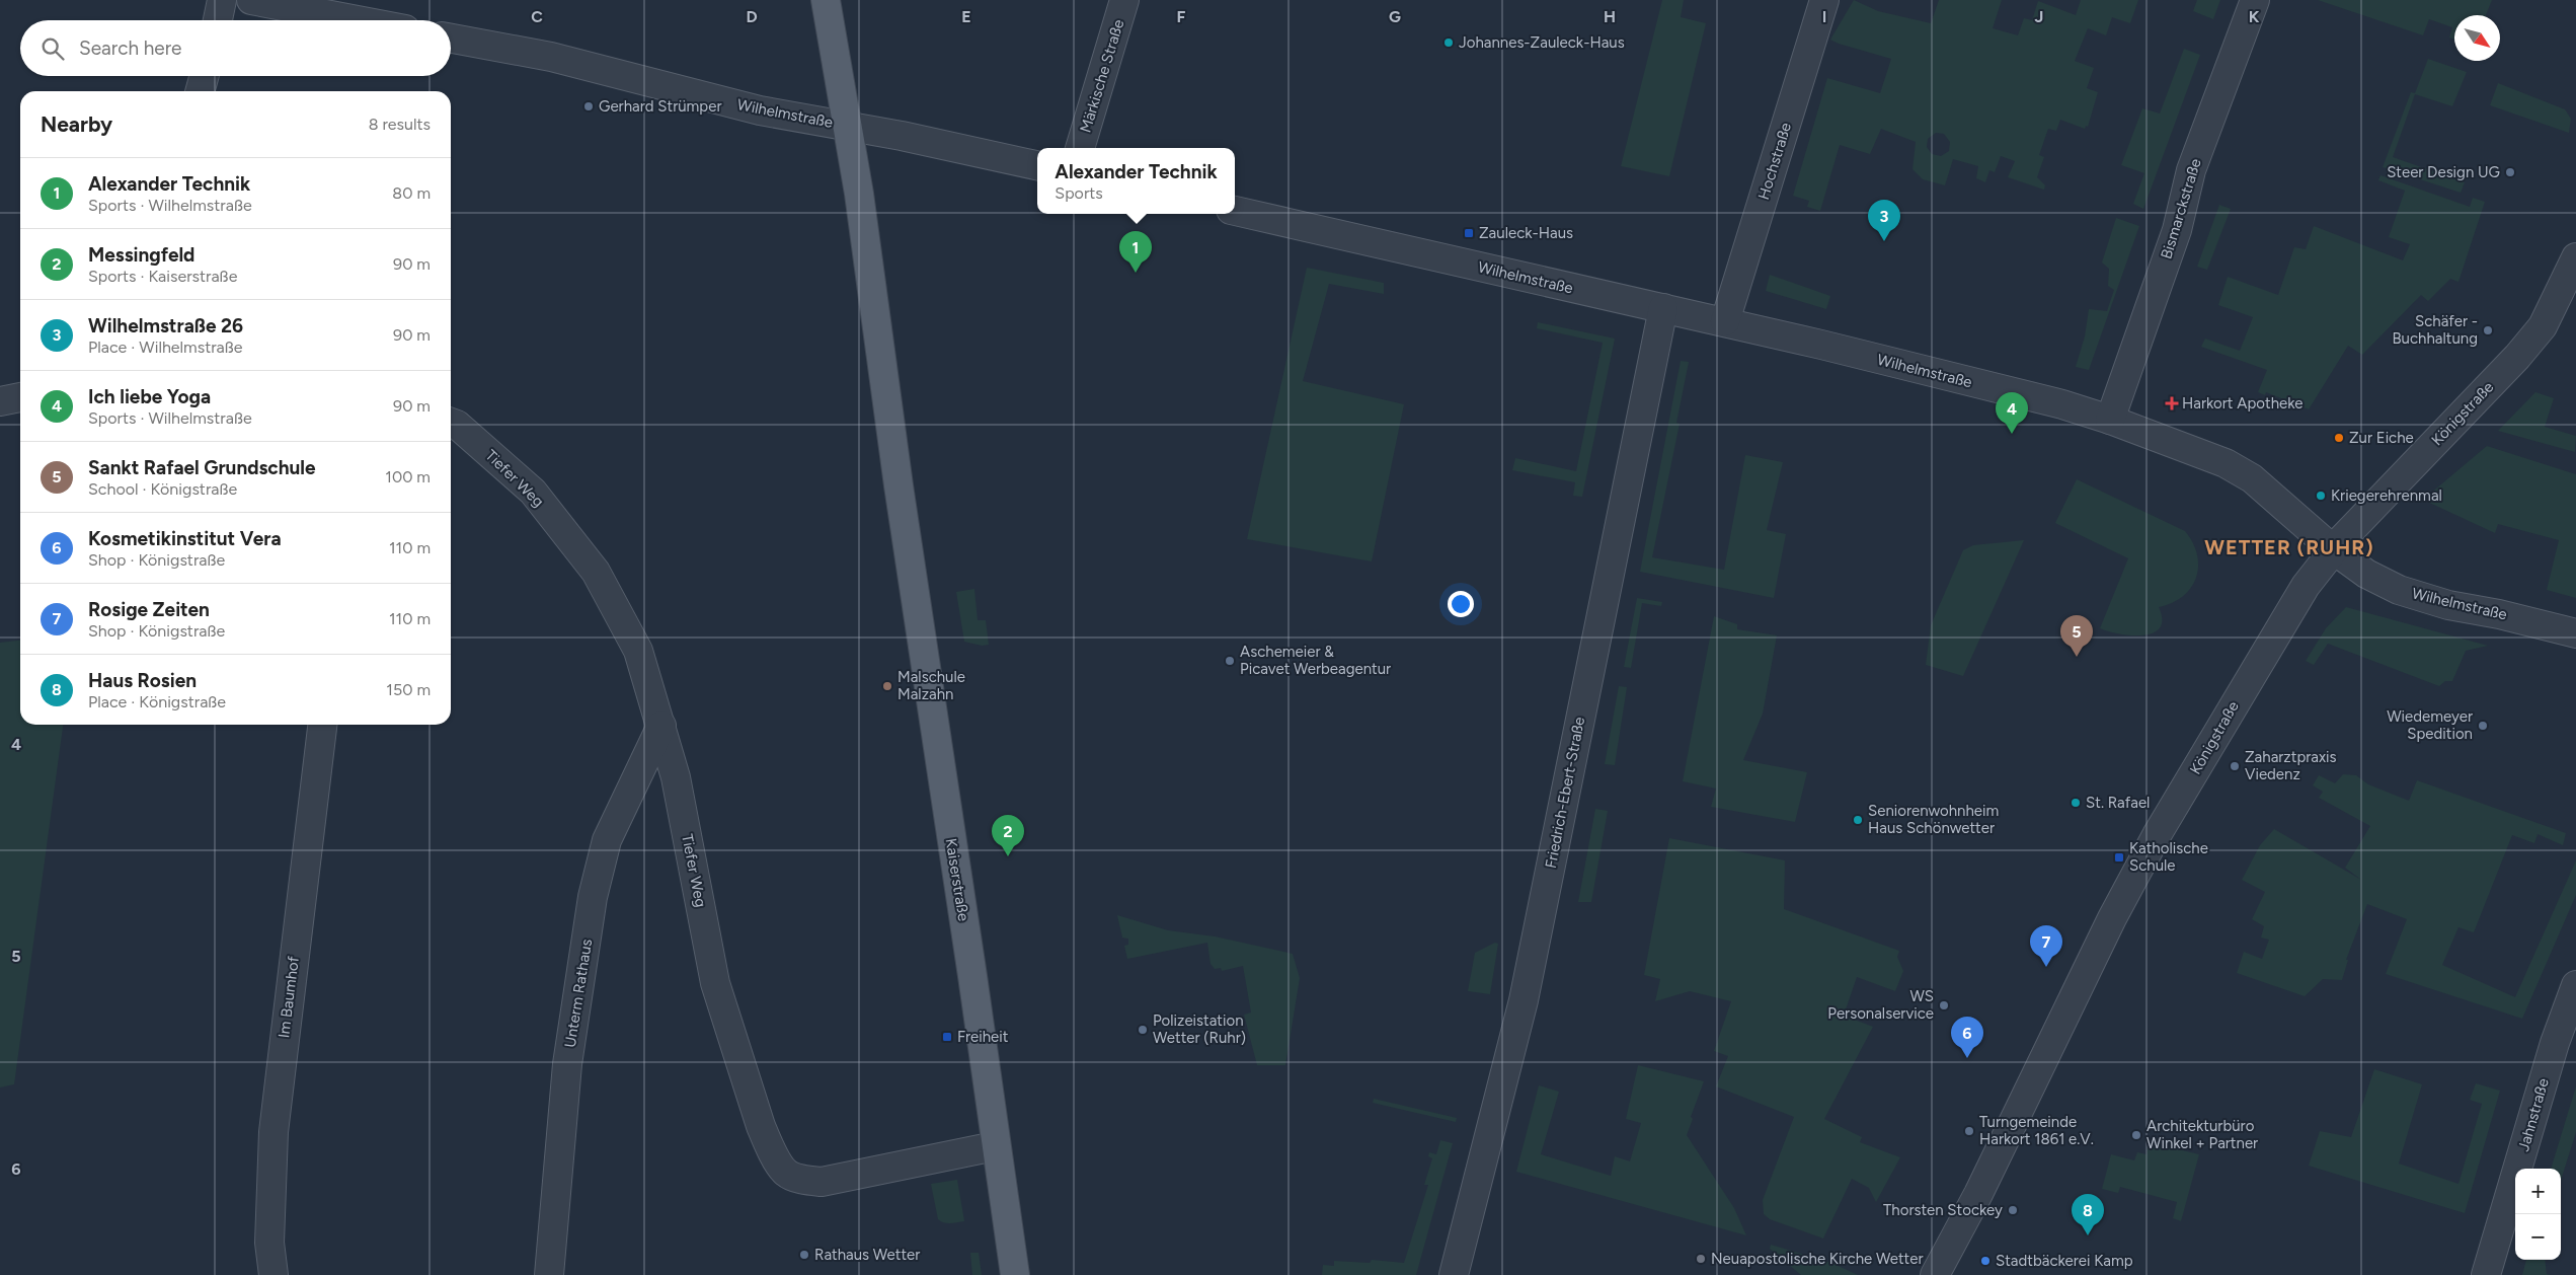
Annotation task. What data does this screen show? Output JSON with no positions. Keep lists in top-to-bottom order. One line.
{"streets":{"main road":["Kaiserstraße"],"street":["Märkische Straße","Wilhelmstraße","Hochstraße","Bismarckstraße","Königstraße","Tiefer Weg","Friedrich-Ebert-Straße","Unterm Rathaus","Im Baumhof","Jahnstraße"]},"crossings":[["Wilhelmstraße","Hochstraße"],["Wilhelmstraße","Bismarckstraße"],["Wilhelmstraße","Königstraße"],["Wilhelmstraße","Friedrich-Ebert-Straße"],["Wilhelmstraße","Kaiserstraße"],["Tiefer Weg","Kaiserstraße"],["Tiefer Weg","Unterm Rathaus"]],"districts":["WETTER (RUHR)"],"places":{"other":["Johannes-Zauleck-Haus","Gerhard Strümper","Steer Design UG","Schäfer - Buchhaltung","Zur Eiche","Kriegerehrenmal","Aschemeier & Picavet Werbeagentur","Malschule Malzahn","Wiedemeyer Spedition","Zaharztpraxis Viedenz","St. Rafael","Seniorenwohnheim Haus Schönwetter","WS Personalservice","Polizeistation Wetter (Ruhr)","Turngemeinde Harkort 1861 e.V.","Architekturbüro Winkel + Partner","Thorsten Stockey","Rathaus Wetter","Neuapostolische Kirche Wetter","Stadtbäckerei Kamp"],"transit":["Zauleck-Haus","Katholische Schule","Freiheit"],"health":["Harkort Apotheke"]},"north":"bottom right","page":{"search":"Search here","heading":["Nearby","8 results"],"popup":["Alexander Technik","Sports"],"list":[{"mark":"1","name":"Alexander Technik","note":"Sports · Wilhelmstraße","value":"80 m"},{"mark":"2","name":"Messingfeld","note":"Sports · Kaiserstraße","value":"90 m"},{"mark":"3","name":"Wilhelmstraße 26","note":"Place · Wilhelmstraße","value":"90 m"},{"mark":"4","name":"Ich liebe Yoga","note":"Sports · Wilhelmstraße","value":"90 m"},{"mark":"5","name":"Sankt Rafael Grundschule","note":"School · Königstraße","value":"100 m"},{"mark":"6","name":"Kosmetikinstitut Vera","note":"Shop · Königstraße","value":"110 m"},{"mark":"7","name":"Rosige Zeiten","note":"Shop · Königstraße","value":"110 m"},{"mark":"8","name":"Haus Rosien","note":"Place · Königstraße","value":"150 m"}],"pins":["3","1","4","5","2","7","6","8"],"map_buttons":["+","−"]},"grid":{"columns":["C","D","E","F","G","H","I","J","K"],"rows":["4","5","6"]}}
